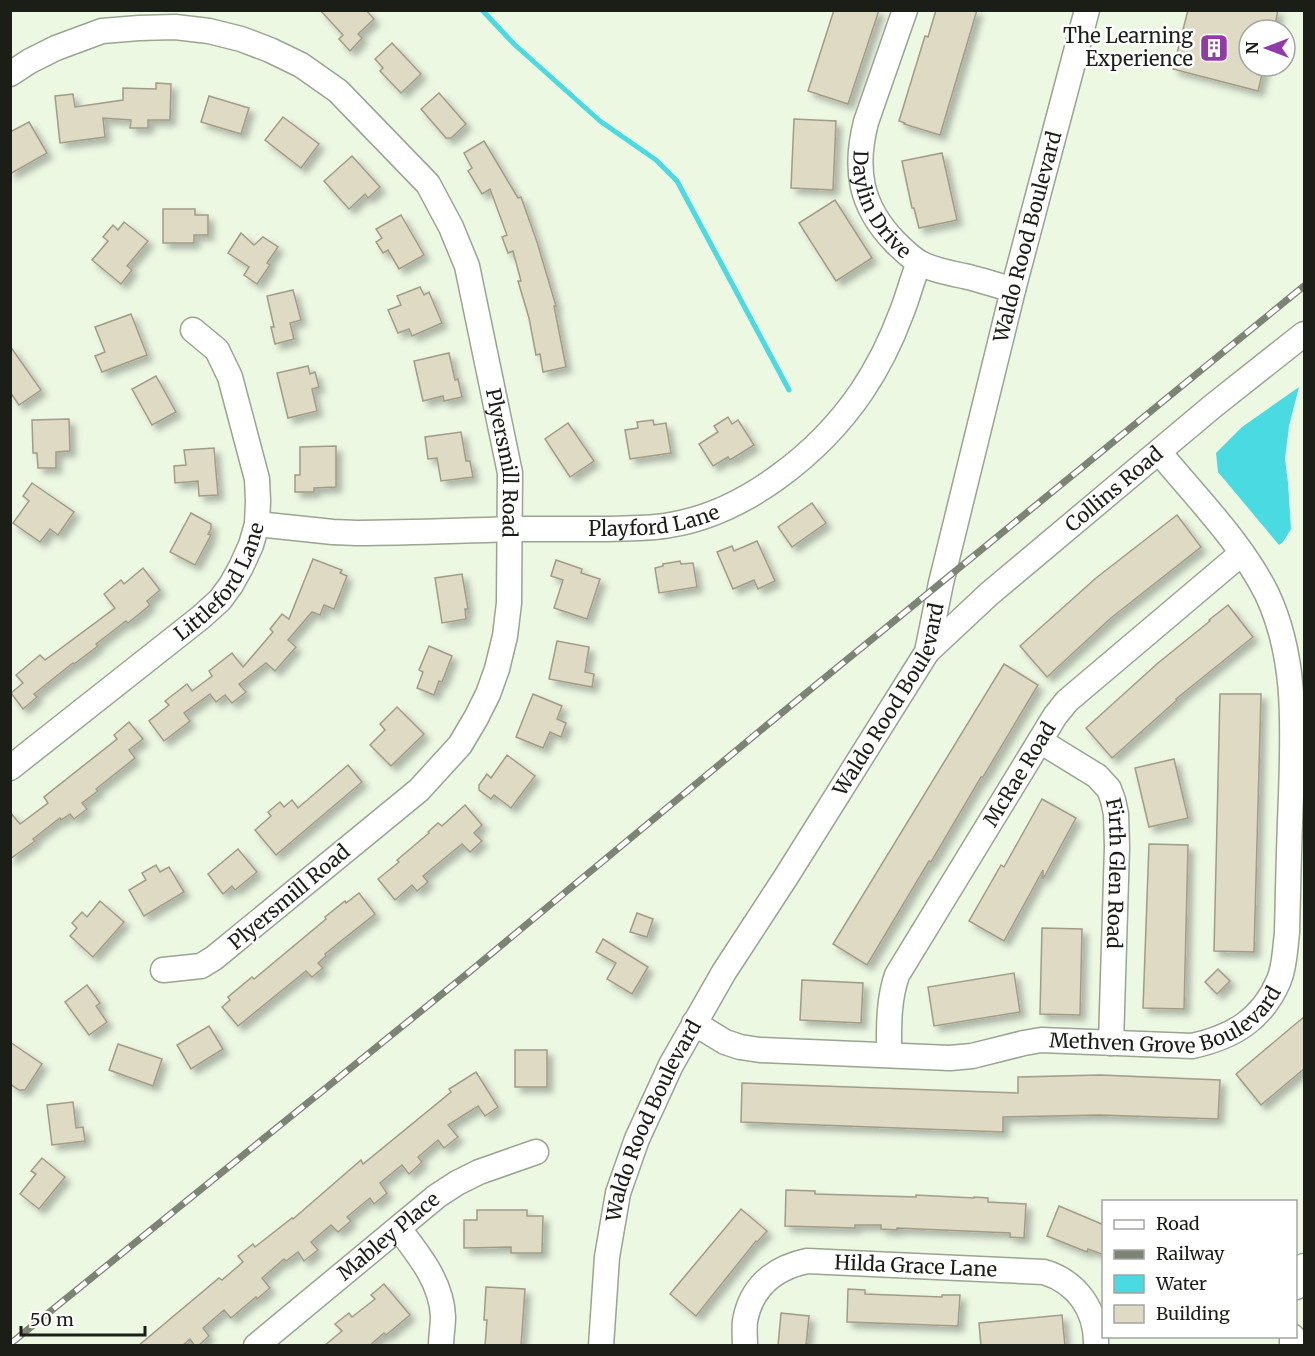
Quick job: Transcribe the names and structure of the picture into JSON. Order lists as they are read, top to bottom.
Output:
{
  "streets": {
    "street": [
      "Daylin Drive",
      "Waldo Rood Boulevard",
      "Plyersmill Road",
      "Collins Road",
      "Playford Lane",
      "Littleford Lane",
      "McRae Road",
      "Firth Glen Road",
      "Methven Grove Boulevard",
      "Mabley Place",
      "Hilda Grace Lane"
    ]
  },
  "crossings": [
    ["Daylin Drive", "Waldo Rood Boulevard"],
    ["Daylin Drive", "Playford Lane"],
    ["Waldo Rood Boulevard", "Collins Road"],
    ["Waldo Rood Boulevard", "Methven Grove Boulevard"],
    ["Plyersmill Road", "Playford Lane"],
    ["Collins Road", "Methven Grove Boulevard"],
    ["Playford Lane", "Littleford Lane"],
    ["McRae Road", "Firth Glen Road"],
    ["McRae Road", "Methven Grove Boulevard"],
    ["Firth Glen Road", "Methven Grove Boulevard"]
  ],
  "places": {
    "building": ["The Learning Experience"]
  },
  "legend": [
    "Road",
    "Railway",
    "Water",
    "Building"
  ],
  "scale_bar": "50 m",
  "north": "left"
}
